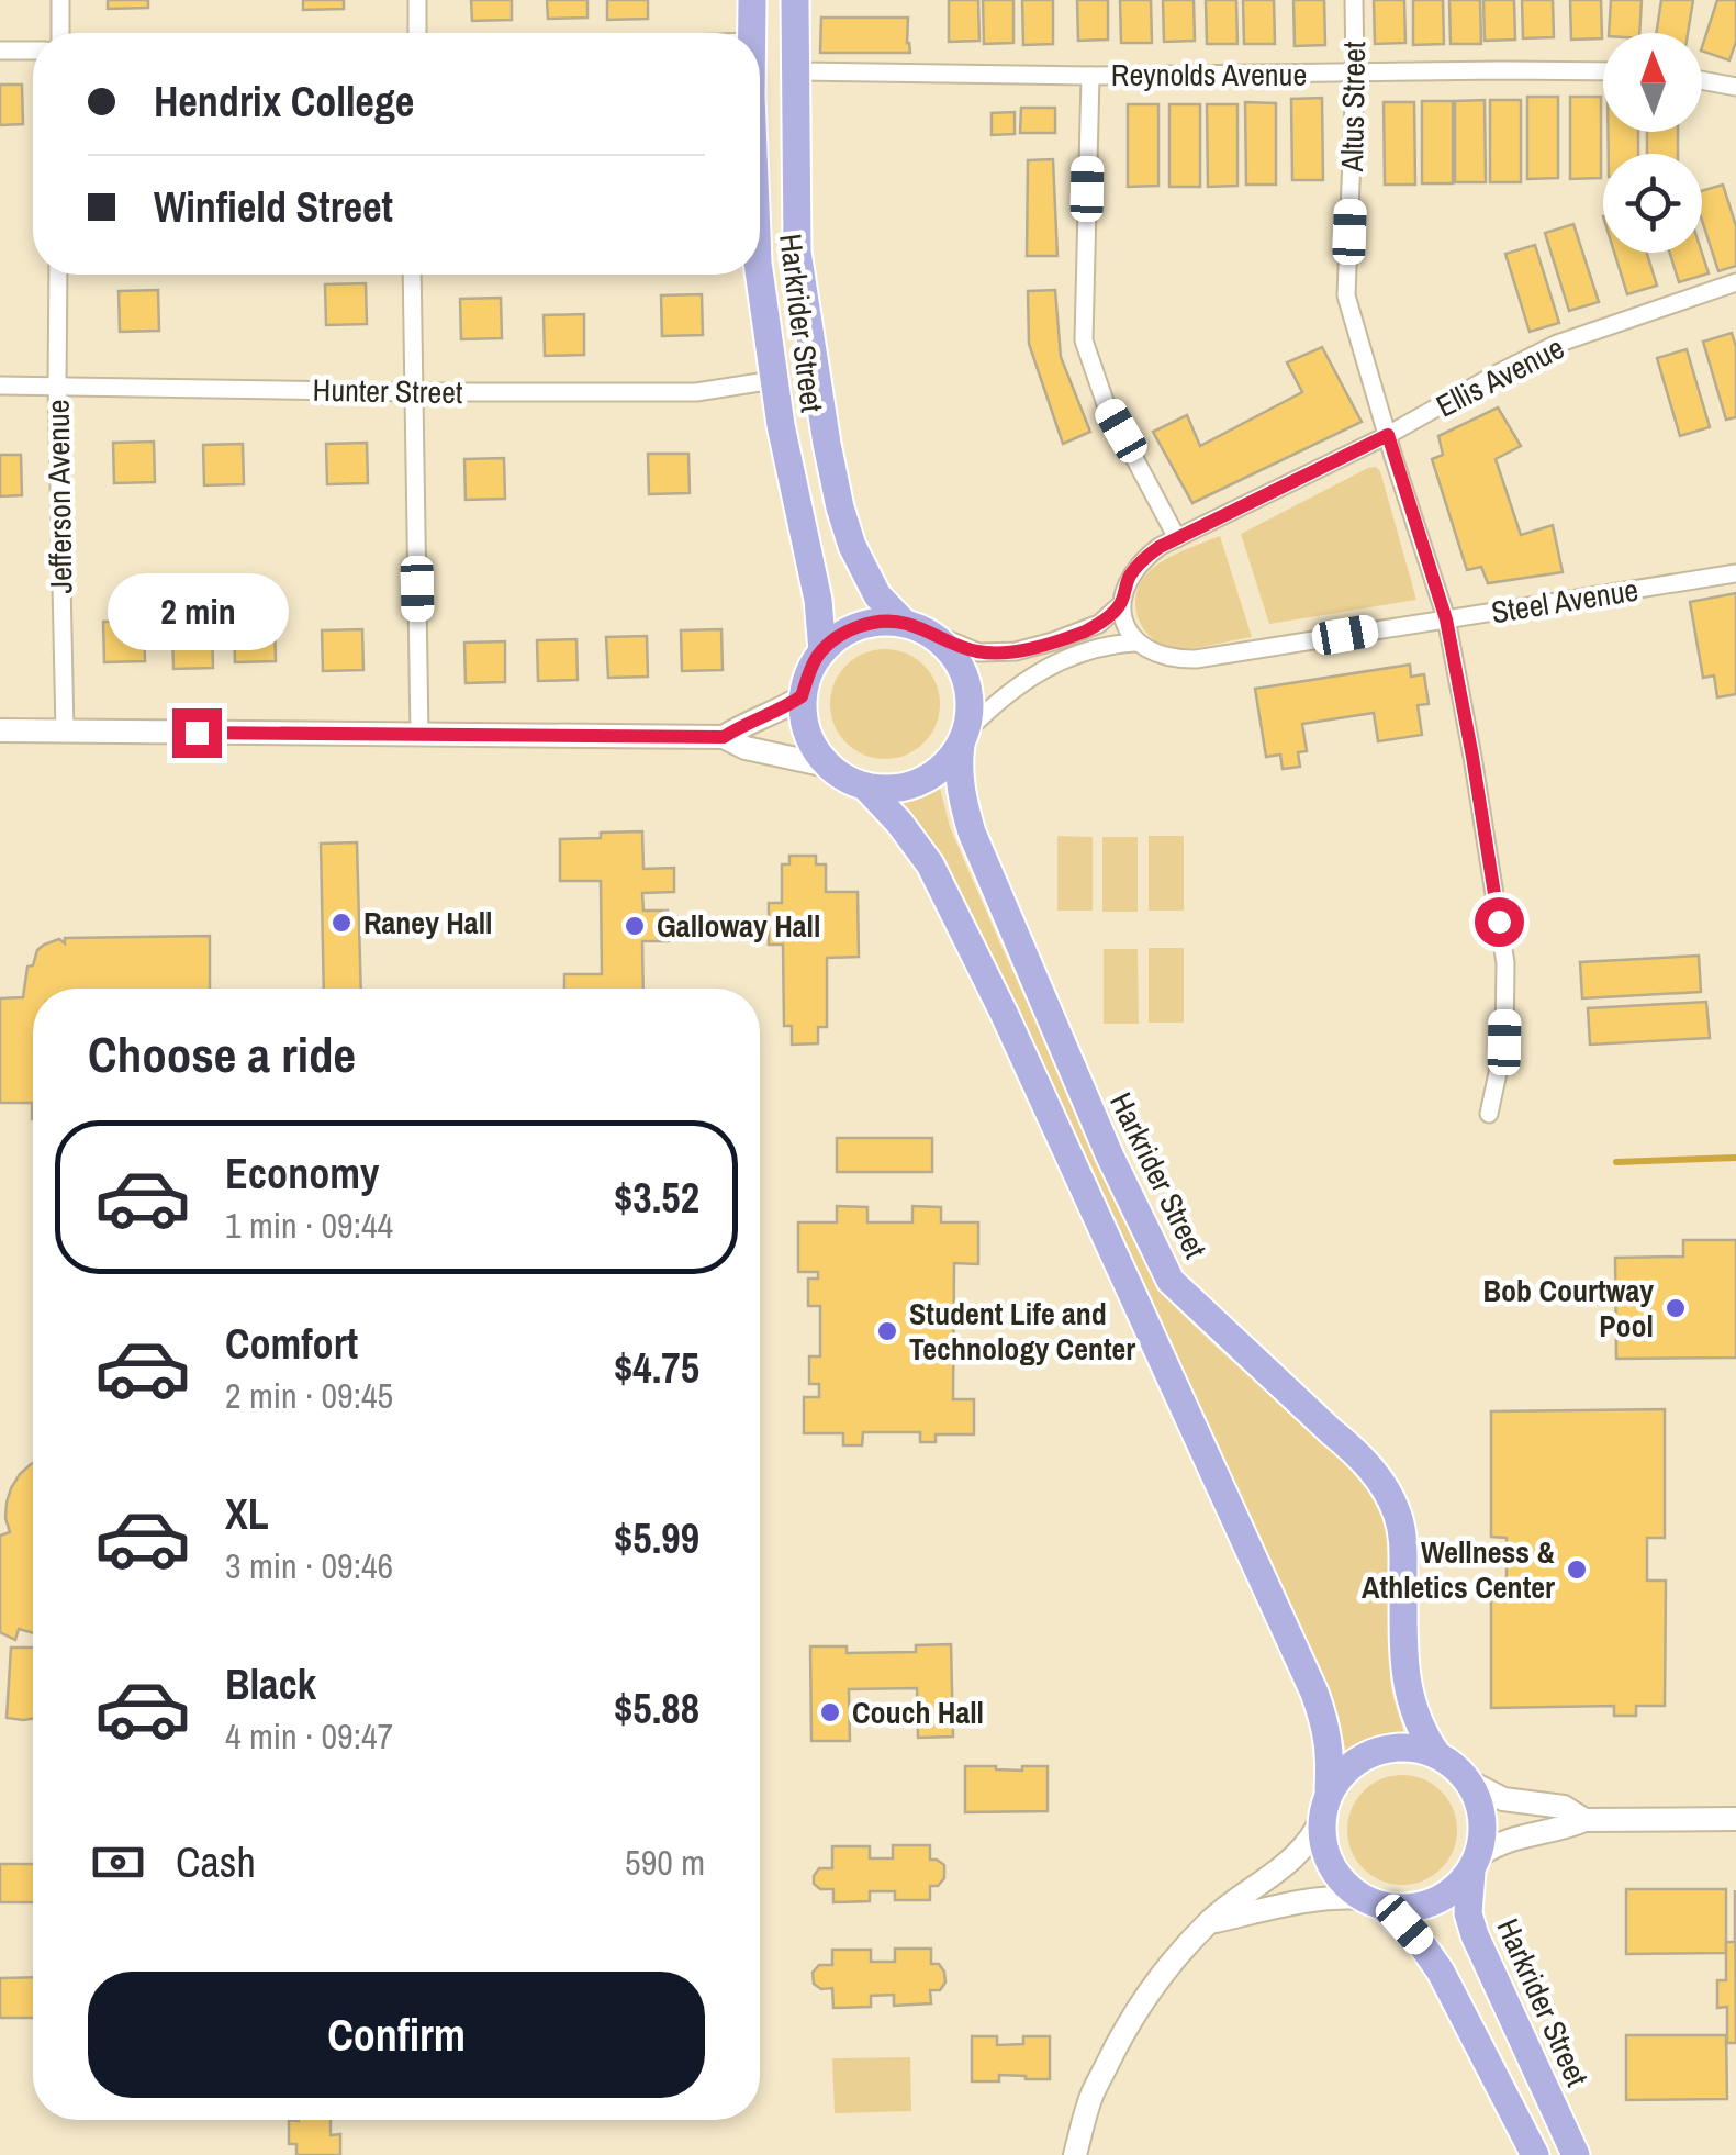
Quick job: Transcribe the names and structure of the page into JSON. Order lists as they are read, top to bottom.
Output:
{
  "streets": {
    "main road": ["Harkrider Street"],
    "street": [
      "Reynolds Avenue",
      "Altus Street",
      "Ellis Avenue",
      "Hunter Street",
      "Jefferson Avenue",
      "Steel Avenue"
    ]
  },
  "crossings": [
    ["Reynolds Avenue", "Altus Street"],
    ["Reynolds Avenue", "Harkrider Street"],
    ["Altus Street", "Ellis Avenue"],
    ["Altus Street", "Steel Avenue"],
    ["Harkrider Street", "Hunter Street"],
    ["Harkrider Street", "Steel Avenue"],
    ["Hunter Street", "Jefferson Avenue"]
  ],
  "places": [
    "Raney Hall",
    "Galloway Hall",
    "Bob Courtway Pool",
    "Student Life and Technology Center",
    "Wellness & Athletics Center",
    "Couch Hall"
  ],
  "north": "top",
  "page": {
    "banner": ["Hendrix College", "Winfield Street"],
    "bubble": "2 min",
    "heading": "Choose a ride",
    "list": [
      {
        "name": "Economy",
        "note": "1 min · 09:44",
        "value": "$3.52"
      },
      {
        "name": "Comfort",
        "note": "2 min · 09:45",
        "value": "$4.75"
      },
      {
        "name": "XL",
        "note": "3 min · 09:46",
        "value": "$5.99"
      },
      {
        "name": "Black",
        "note": "4 min · 09:47",
        "value": "$5.88"
      }
    ],
    "pay": ["Cash", "590 m"],
    "buttons": "Confirm"
  }
}
